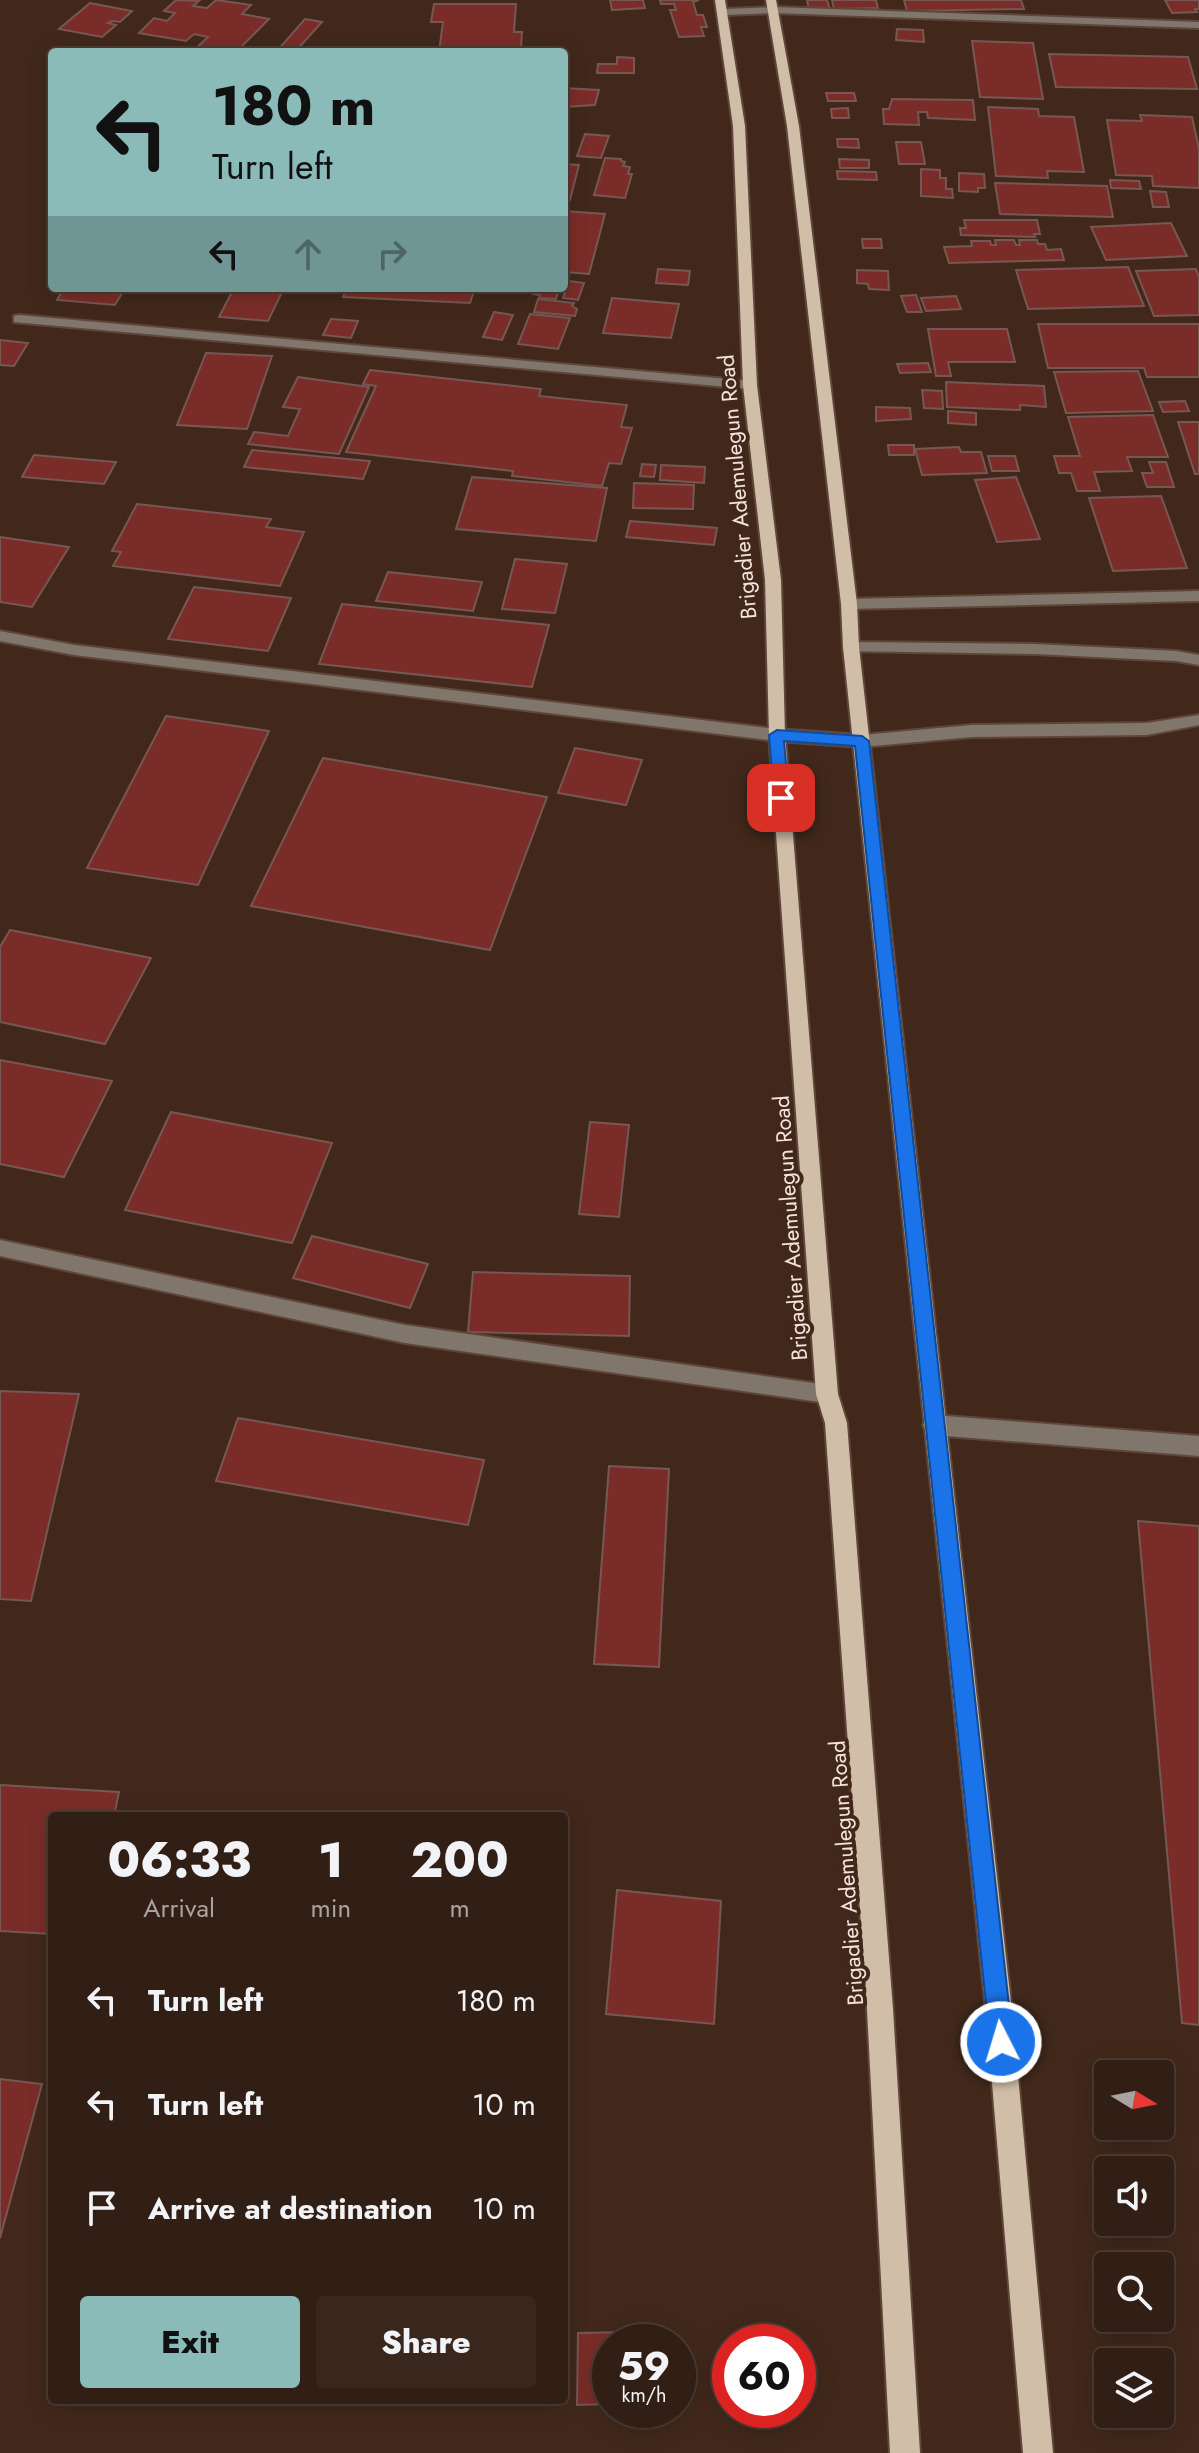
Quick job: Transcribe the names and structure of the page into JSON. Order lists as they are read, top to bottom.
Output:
{
  "streets": {
    "main road": ["Brigadier Ademulegun Road"]
  },
  "north": "right",
  "page": {
    "turn": ["180 m", "Turn left"],
    "eta": [
      "06:33",
      "Arrival",
      "1",
      "min",
      "200",
      "m"
    ],
    "list": [
      {
        "name": "Turn left",
        "value": "180 m"
      },
      {
        "name": "Turn left",
        "value": "10 m"
      },
      {
        "name": "Arrive at destination",
        "value": "10 m"
      }
    ],
    "buttons": ["Exit", "Share"],
    "speed": "59 km/h",
    "limit": "60"
  }
}
